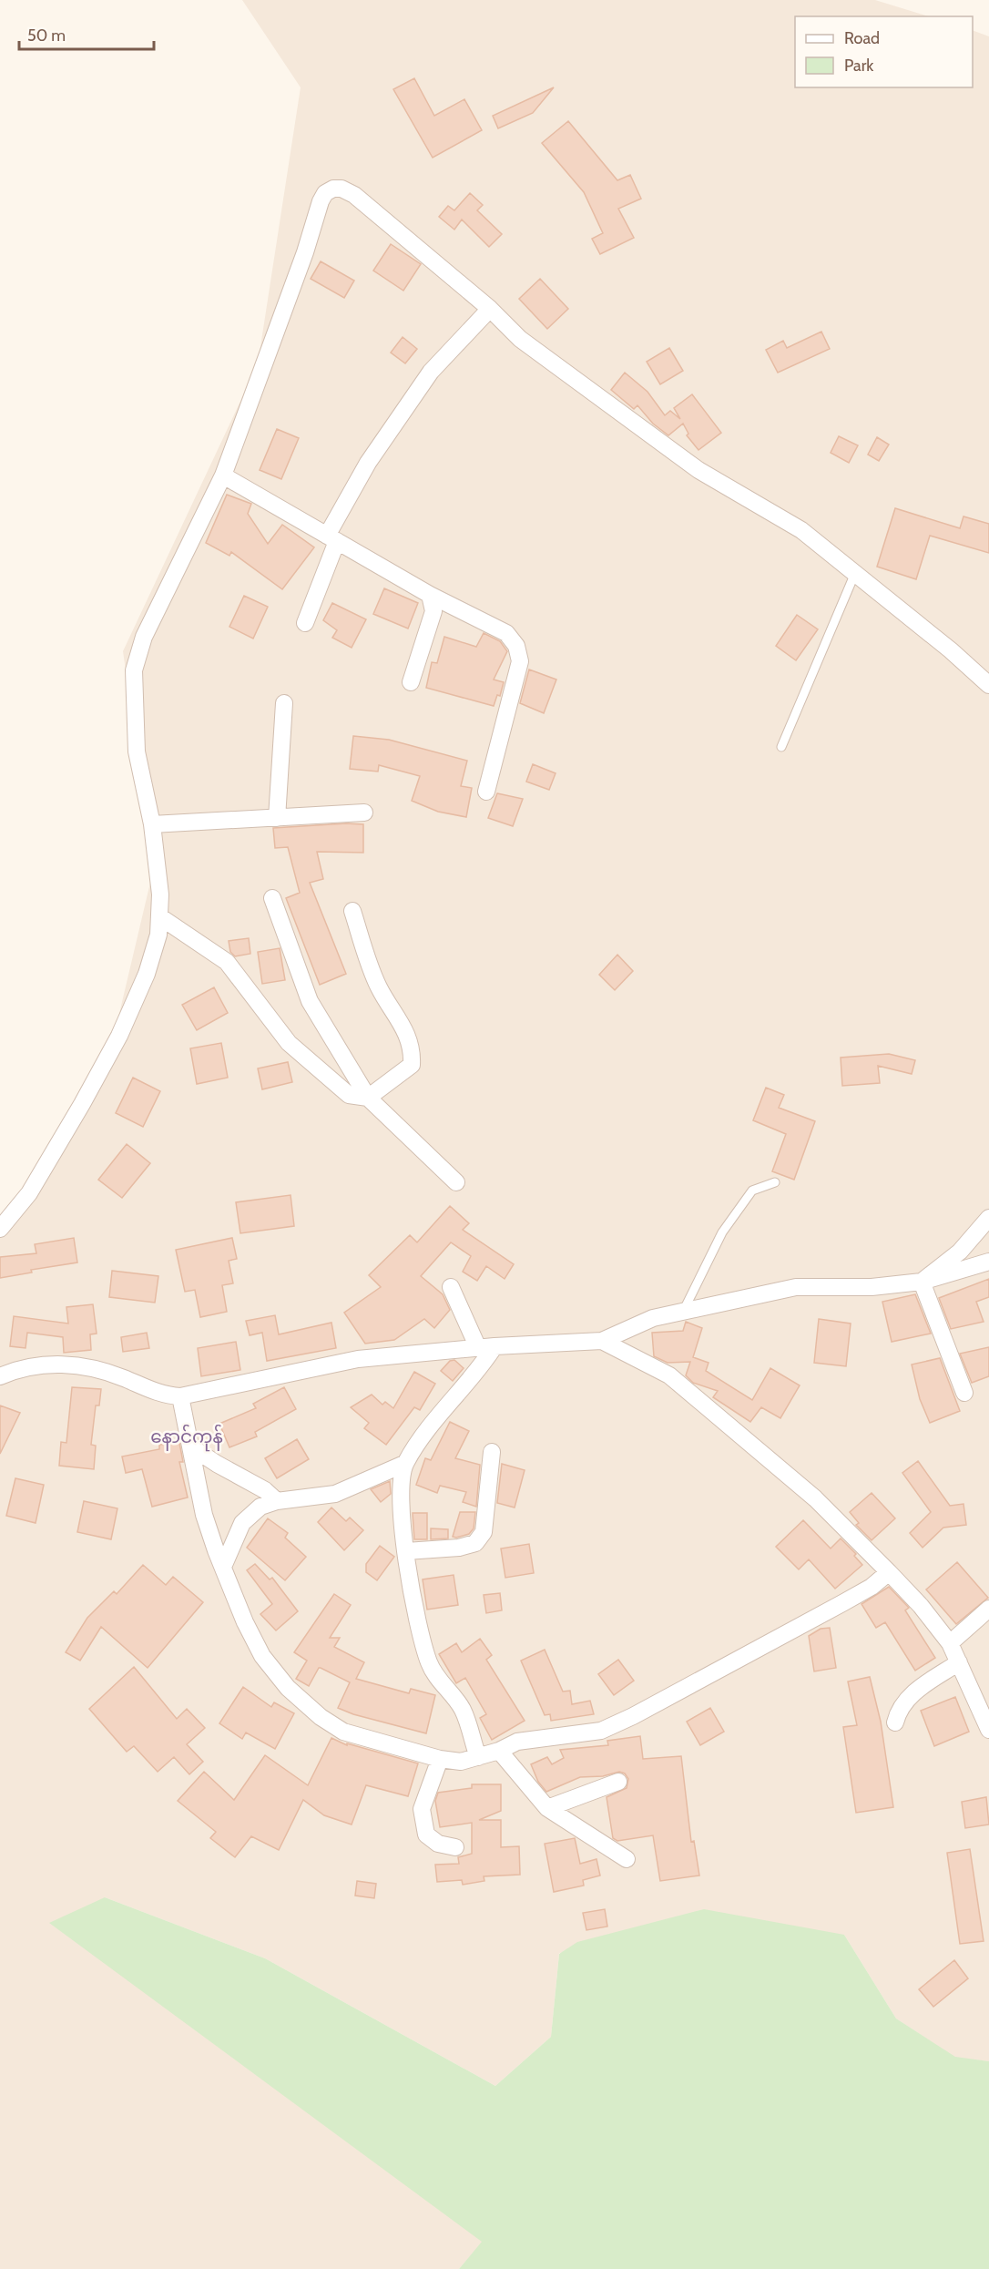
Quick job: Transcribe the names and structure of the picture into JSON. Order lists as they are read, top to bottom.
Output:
{
  "districts": ["နောင်ကုန်"],
  "legend": ["Road", "Park"],
  "scale_bar": "50 m"
}
